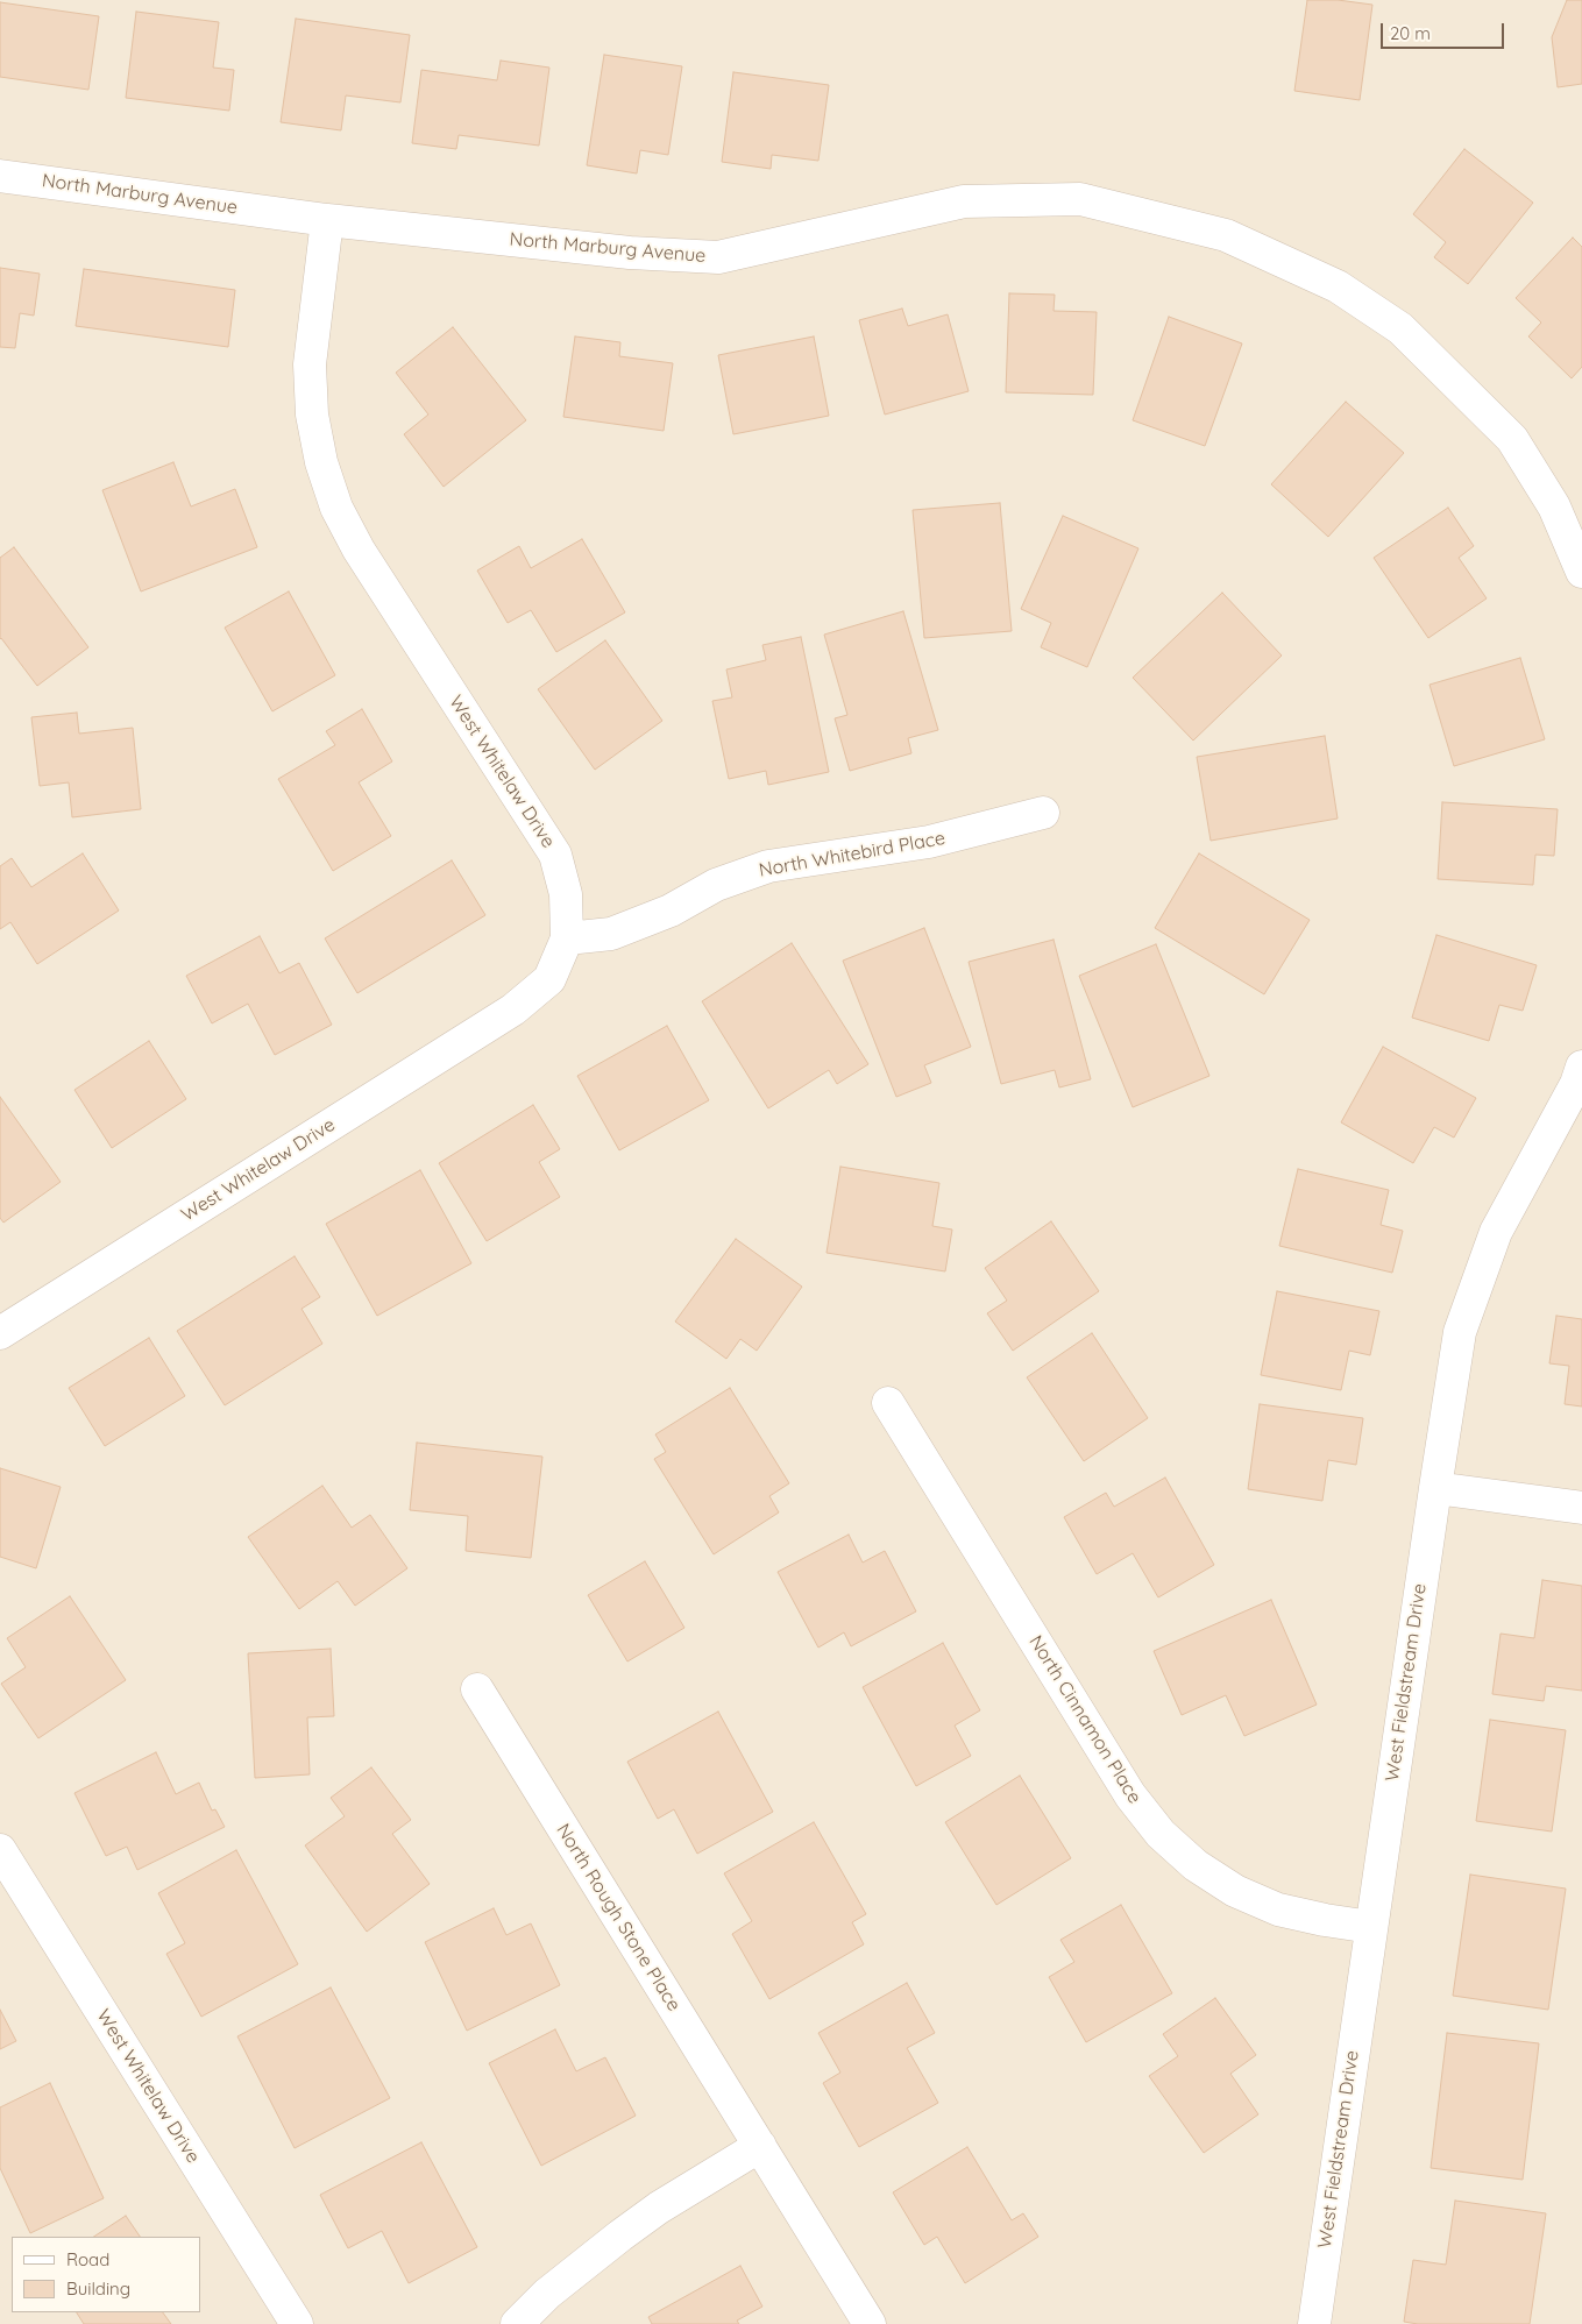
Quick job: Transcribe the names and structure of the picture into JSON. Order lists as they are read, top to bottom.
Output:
{
  "streets": {
    "street": [
      "North Marburg Avenue",
      "West Whitelaw Drive",
      "North Whitebird Place",
      "West Fieldstream Drive",
      "North Cinnamon Place",
      "North Rough Stone Place"
    ]
  },
  "crossings": [
    ["North Marburg Avenue", "West Whitelaw Drive"],
    ["West Whitelaw Drive", "North Whitebird Place"],
    ["West Fieldstream Drive", "North Cinnamon Place"]
  ],
  "legend": ["Road", "Building"],
  "scale_bar": "20 m"
}
